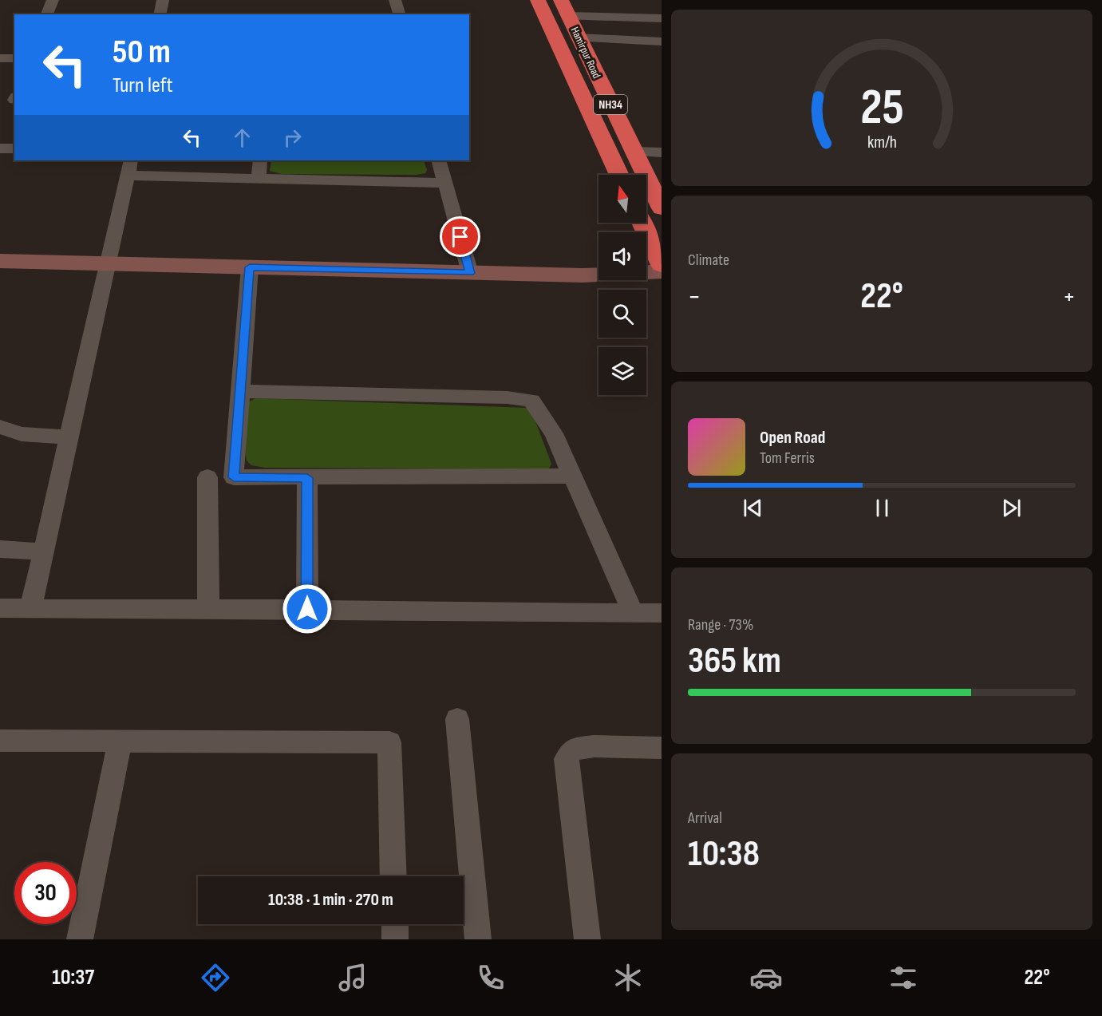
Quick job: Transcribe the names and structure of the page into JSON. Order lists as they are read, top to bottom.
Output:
{
  "streets": {
    "highway": ["Hamirpur Road", "NH34"]
  },
  "north": "top",
  "page": {
    "turn": ["50 m", "Turn left"],
    "tile": [
      "Climate",
      ["Range · 73%", "365 km"],
      ["Arrival", "10:38"]
    ],
    "heat": ["−", "22°", "+"],
    "song": ["Open Road", "Tom Ferris"],
    "limit": "30",
    "trip": "10:38 · 1 min · 270 m",
    "tabs": ["10:37", "22°"],
    "gauge": ["25", "km/h"]
  }
}
